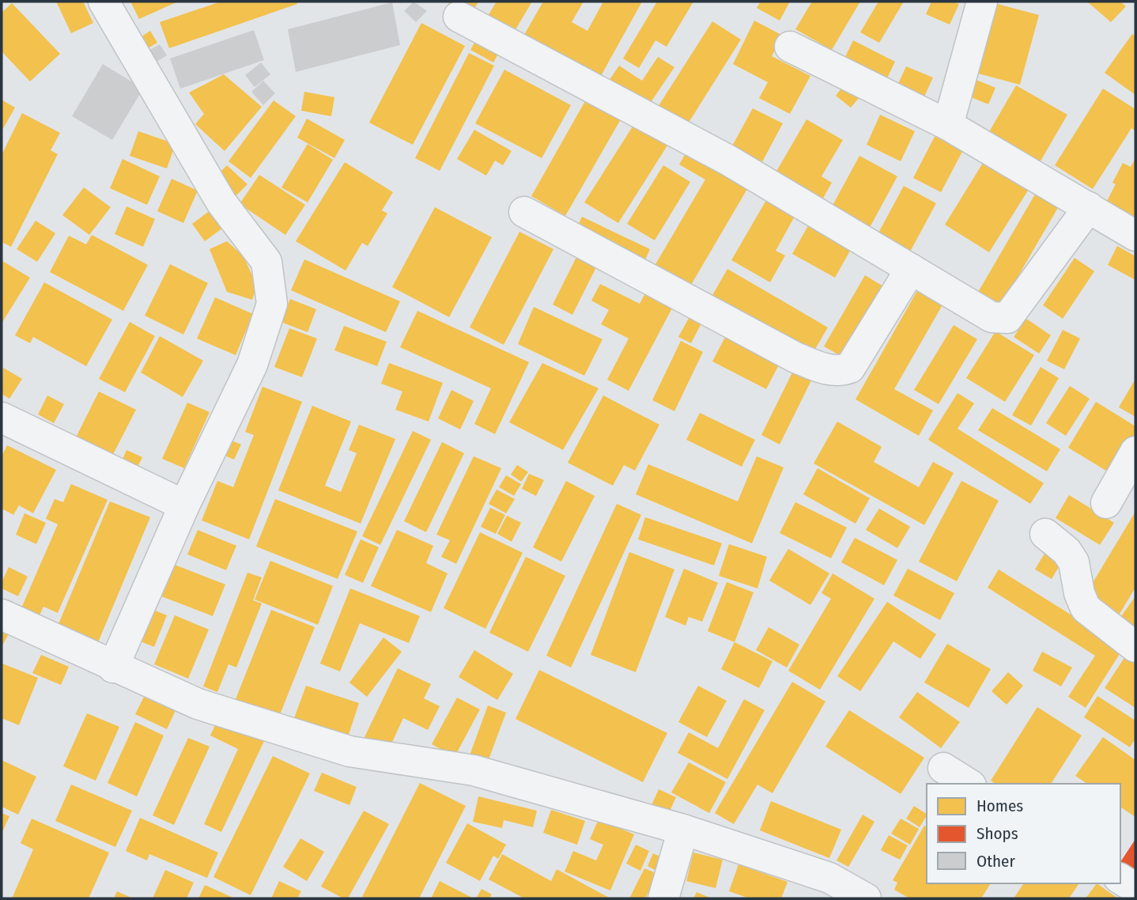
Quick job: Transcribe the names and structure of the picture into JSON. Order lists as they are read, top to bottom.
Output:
{
  "legend": ["Homes", "Shops", "Other"]
}
